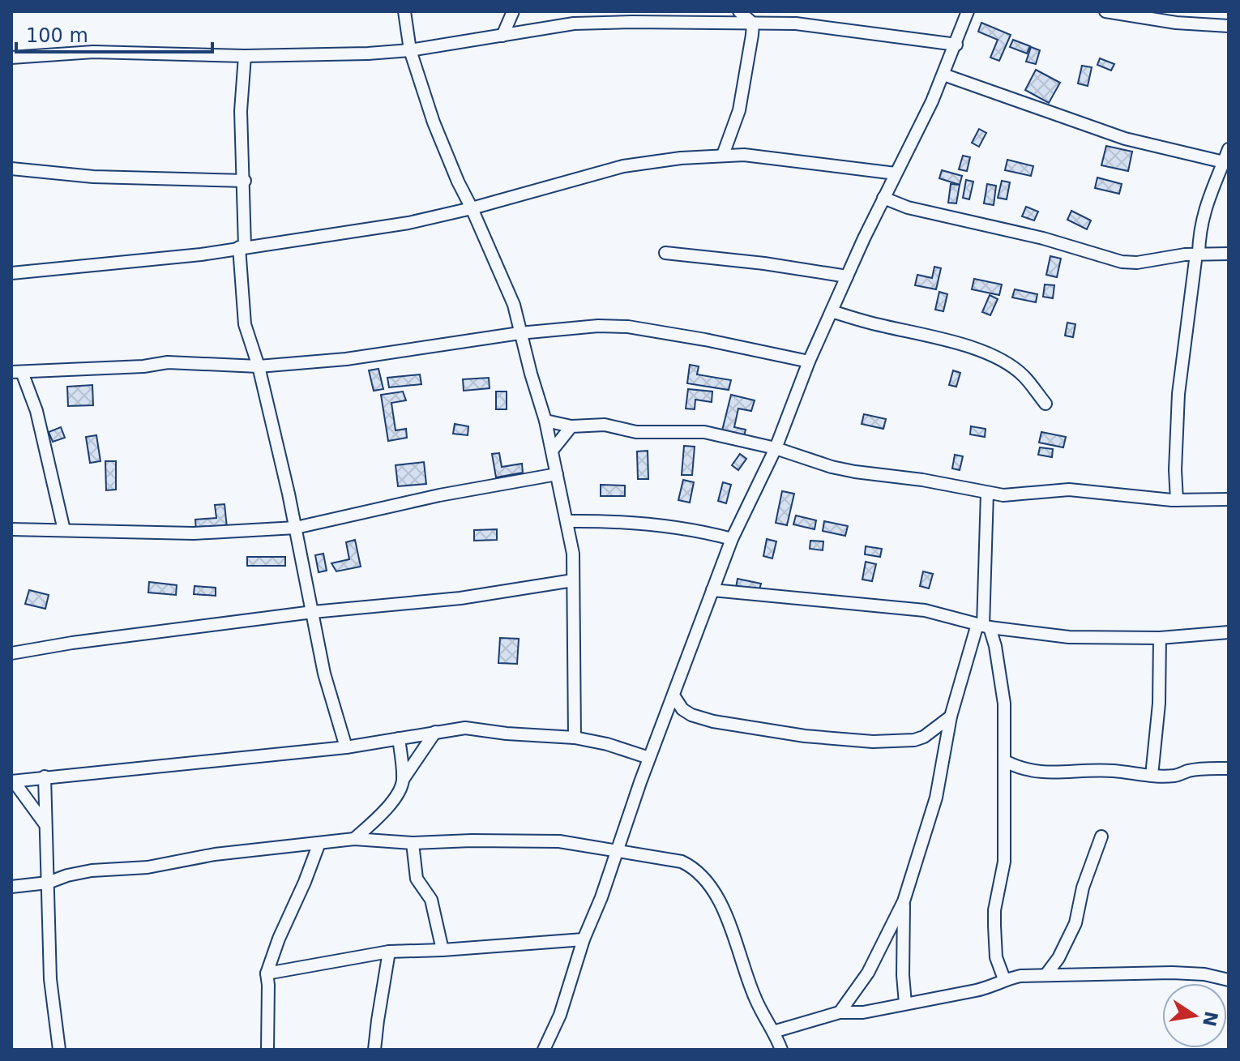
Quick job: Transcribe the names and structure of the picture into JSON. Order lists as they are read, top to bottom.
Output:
{
  "scale_bar": "100 m",
  "north": "right"
}
